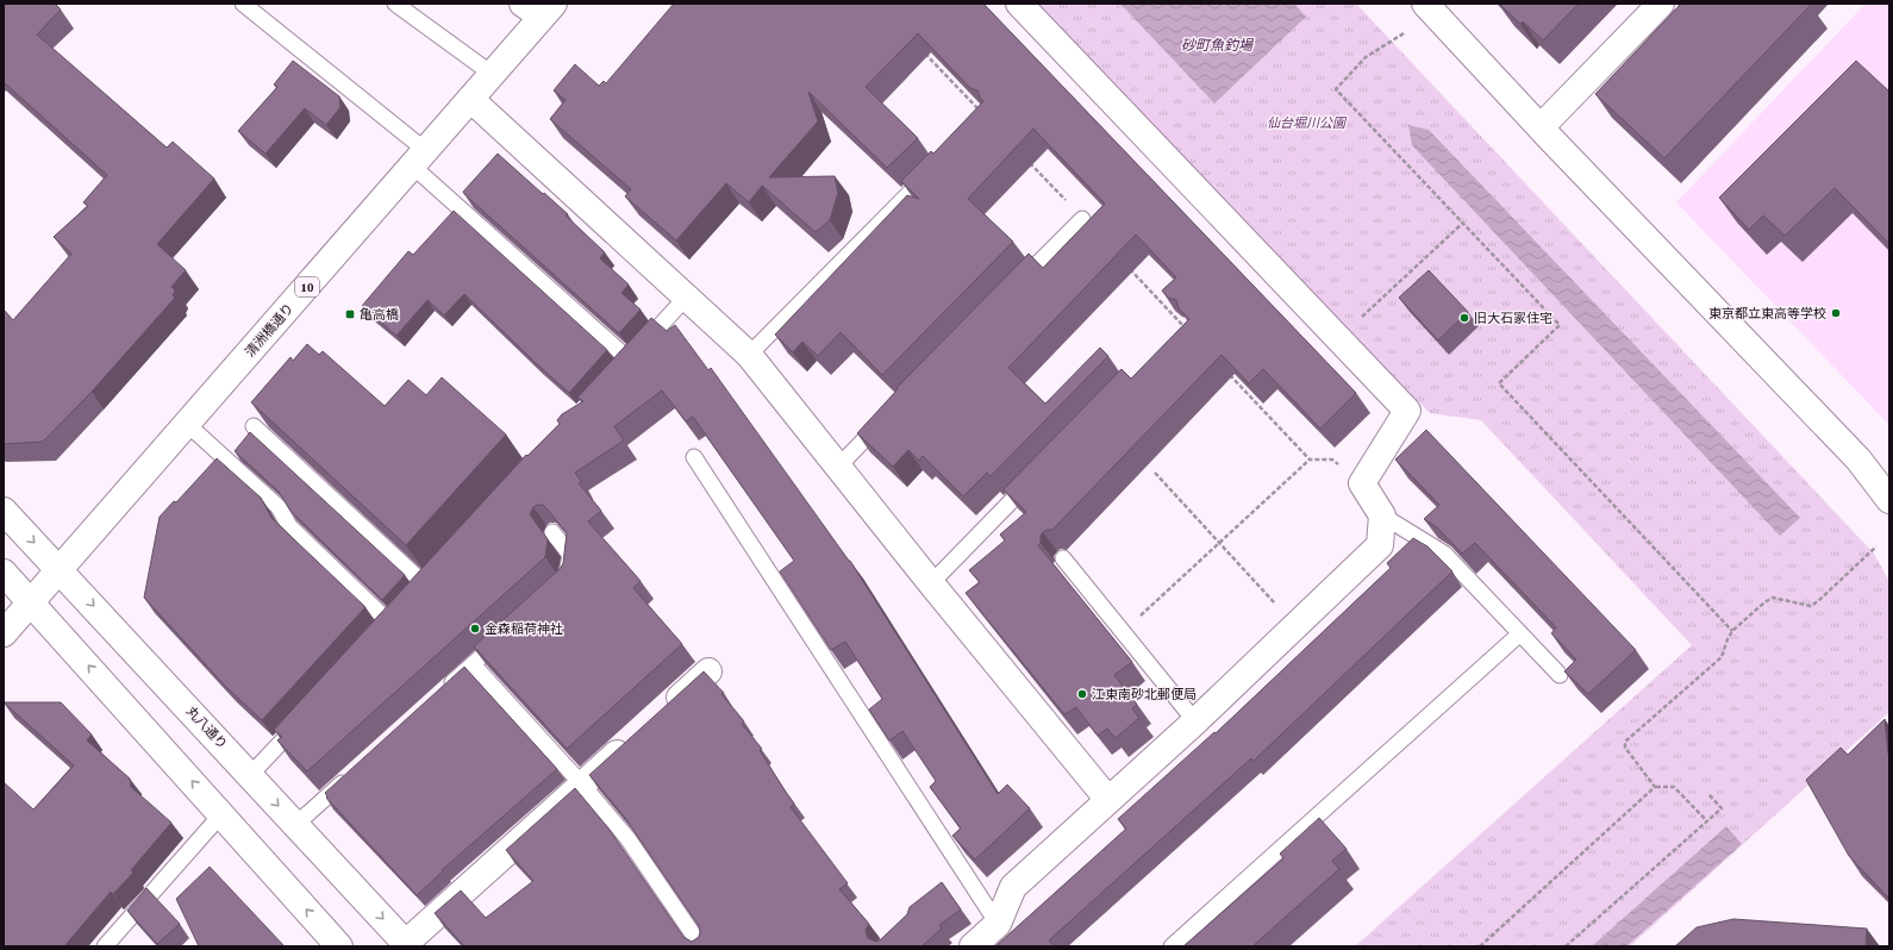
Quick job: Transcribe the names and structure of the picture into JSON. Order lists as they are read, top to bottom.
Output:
{
  "streets": {
    "street": ["10", "清洲橋通り", "丸八通り"]
  },
  "crossings": [
    ["清洲橋通り", "丸八通り"]
  ],
  "water": ["砂町魚釣場"],
  "parks": ["仙台堀川公園"],
  "places": {
    "other": [
      "東京都立東高等学校",
      "旧大石家住宅",
      "金森稲荷神社",
      "江東南砂北郵便局"
    ],
    "transit": ["亀高橋"]
  }
}
